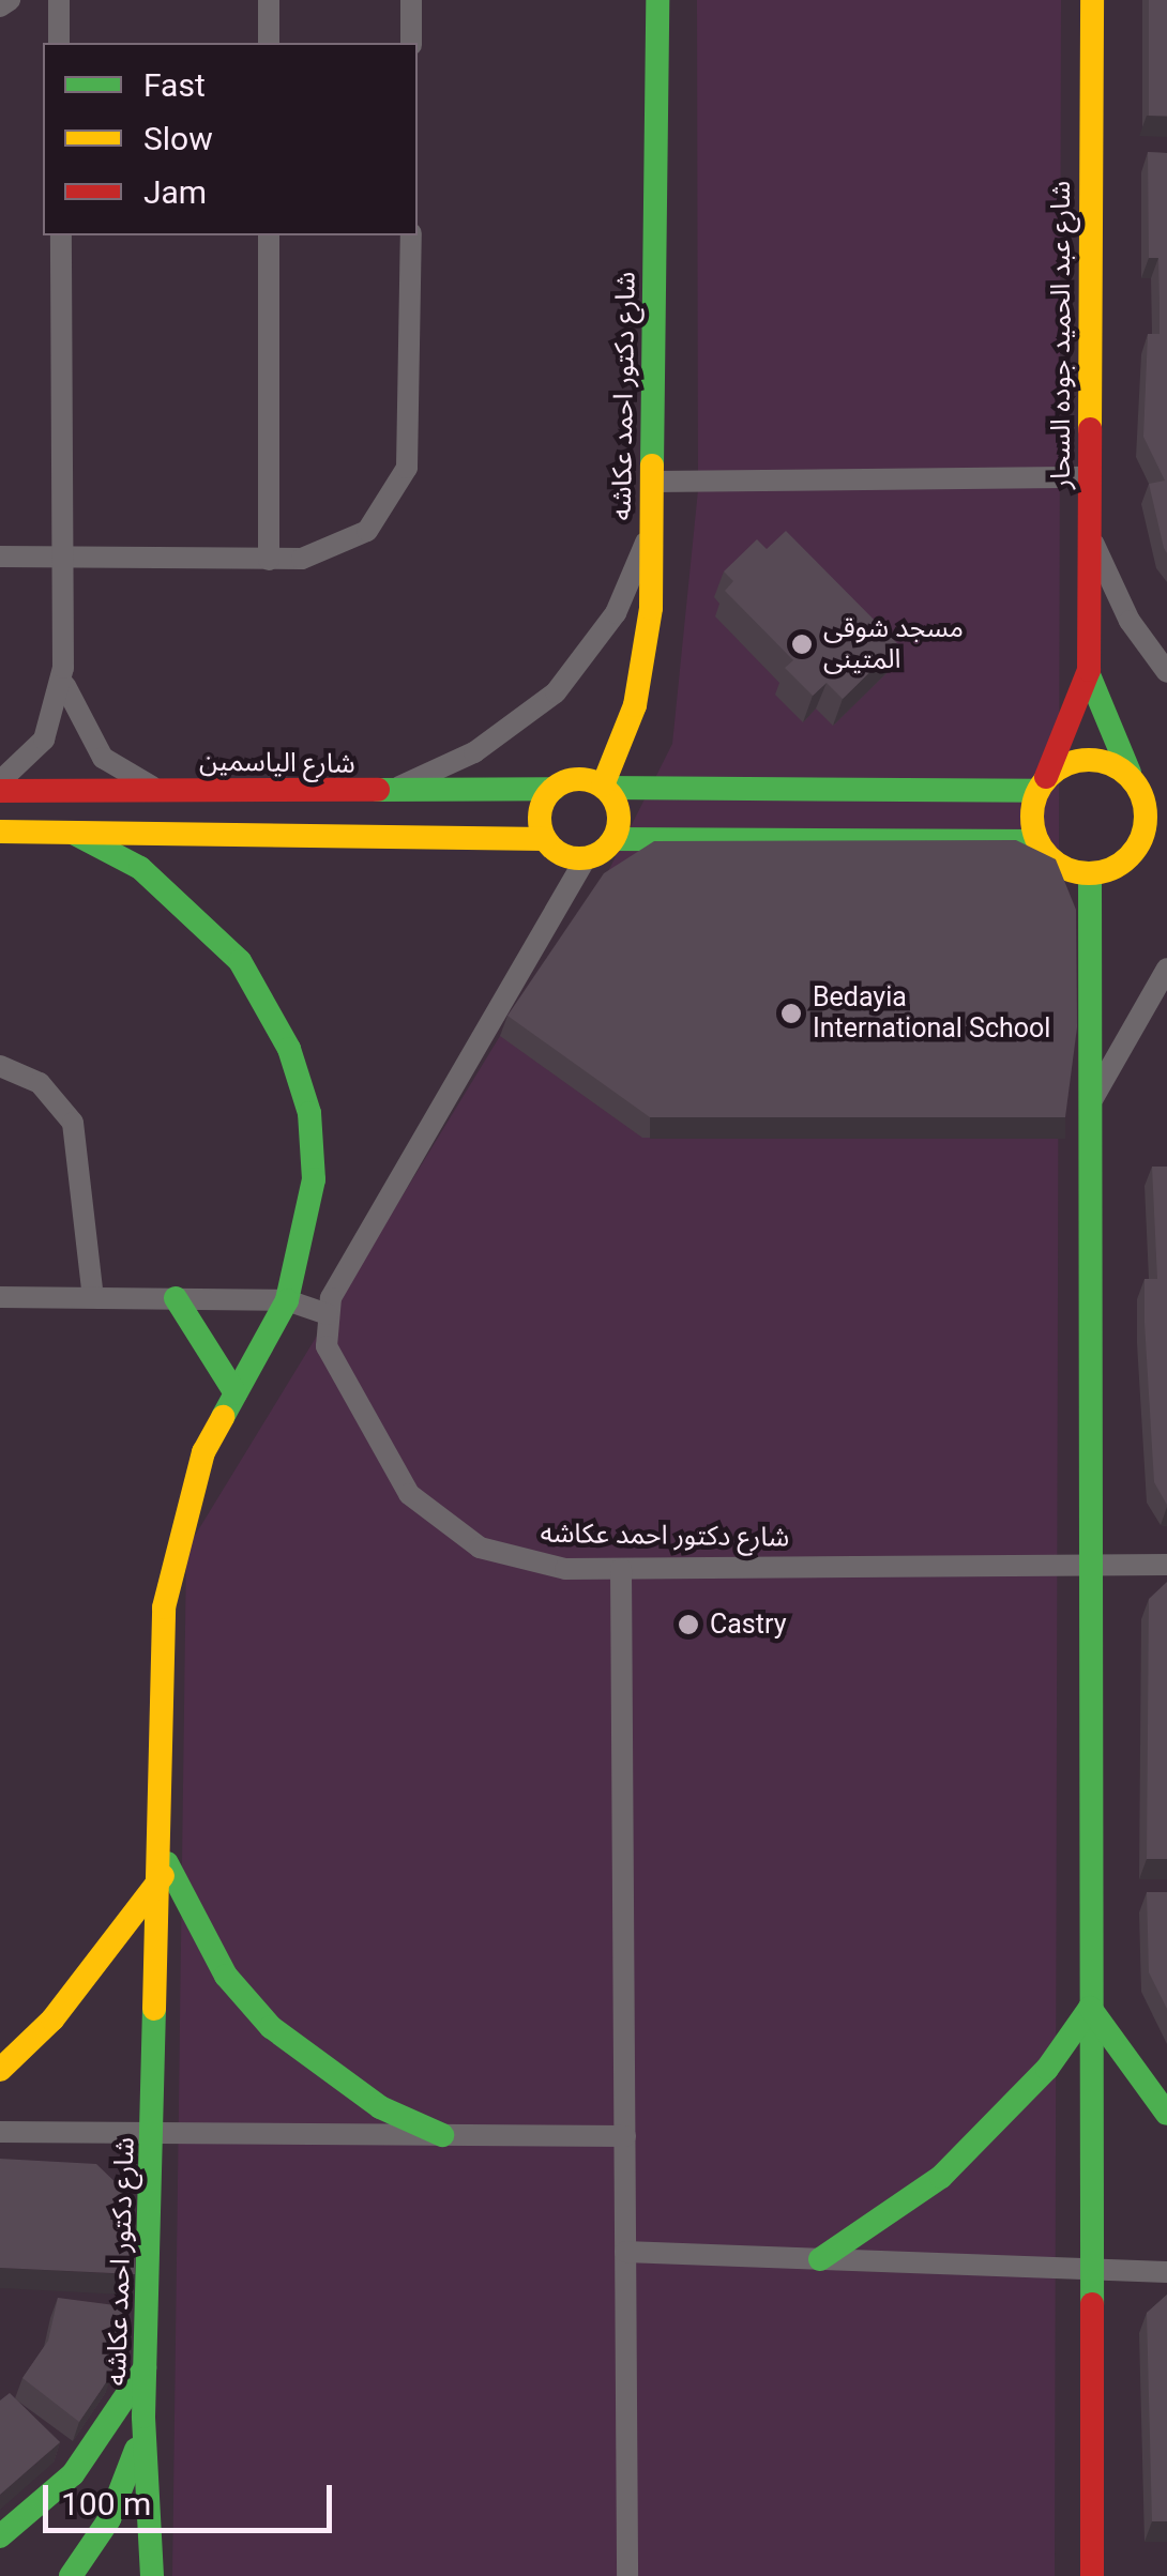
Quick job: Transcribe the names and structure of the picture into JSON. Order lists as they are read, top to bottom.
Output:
{
  "streets": {
    "street": ["شارع عبد الحميد جوده السحار", "شارع دكتور احمد عكاشه", "شارع الياسمين"]
  },
  "crossings": [
    ["شارع دكتور احمد عكاشه", "شارع الياسمين"]
  ],
  "places": ["مسجد شوقى المتينى", "Bedayia International School", "Castry"],
  "legend": ["Fast", "Slow", "Jam"],
  "scale_bar": "100 m"
}
